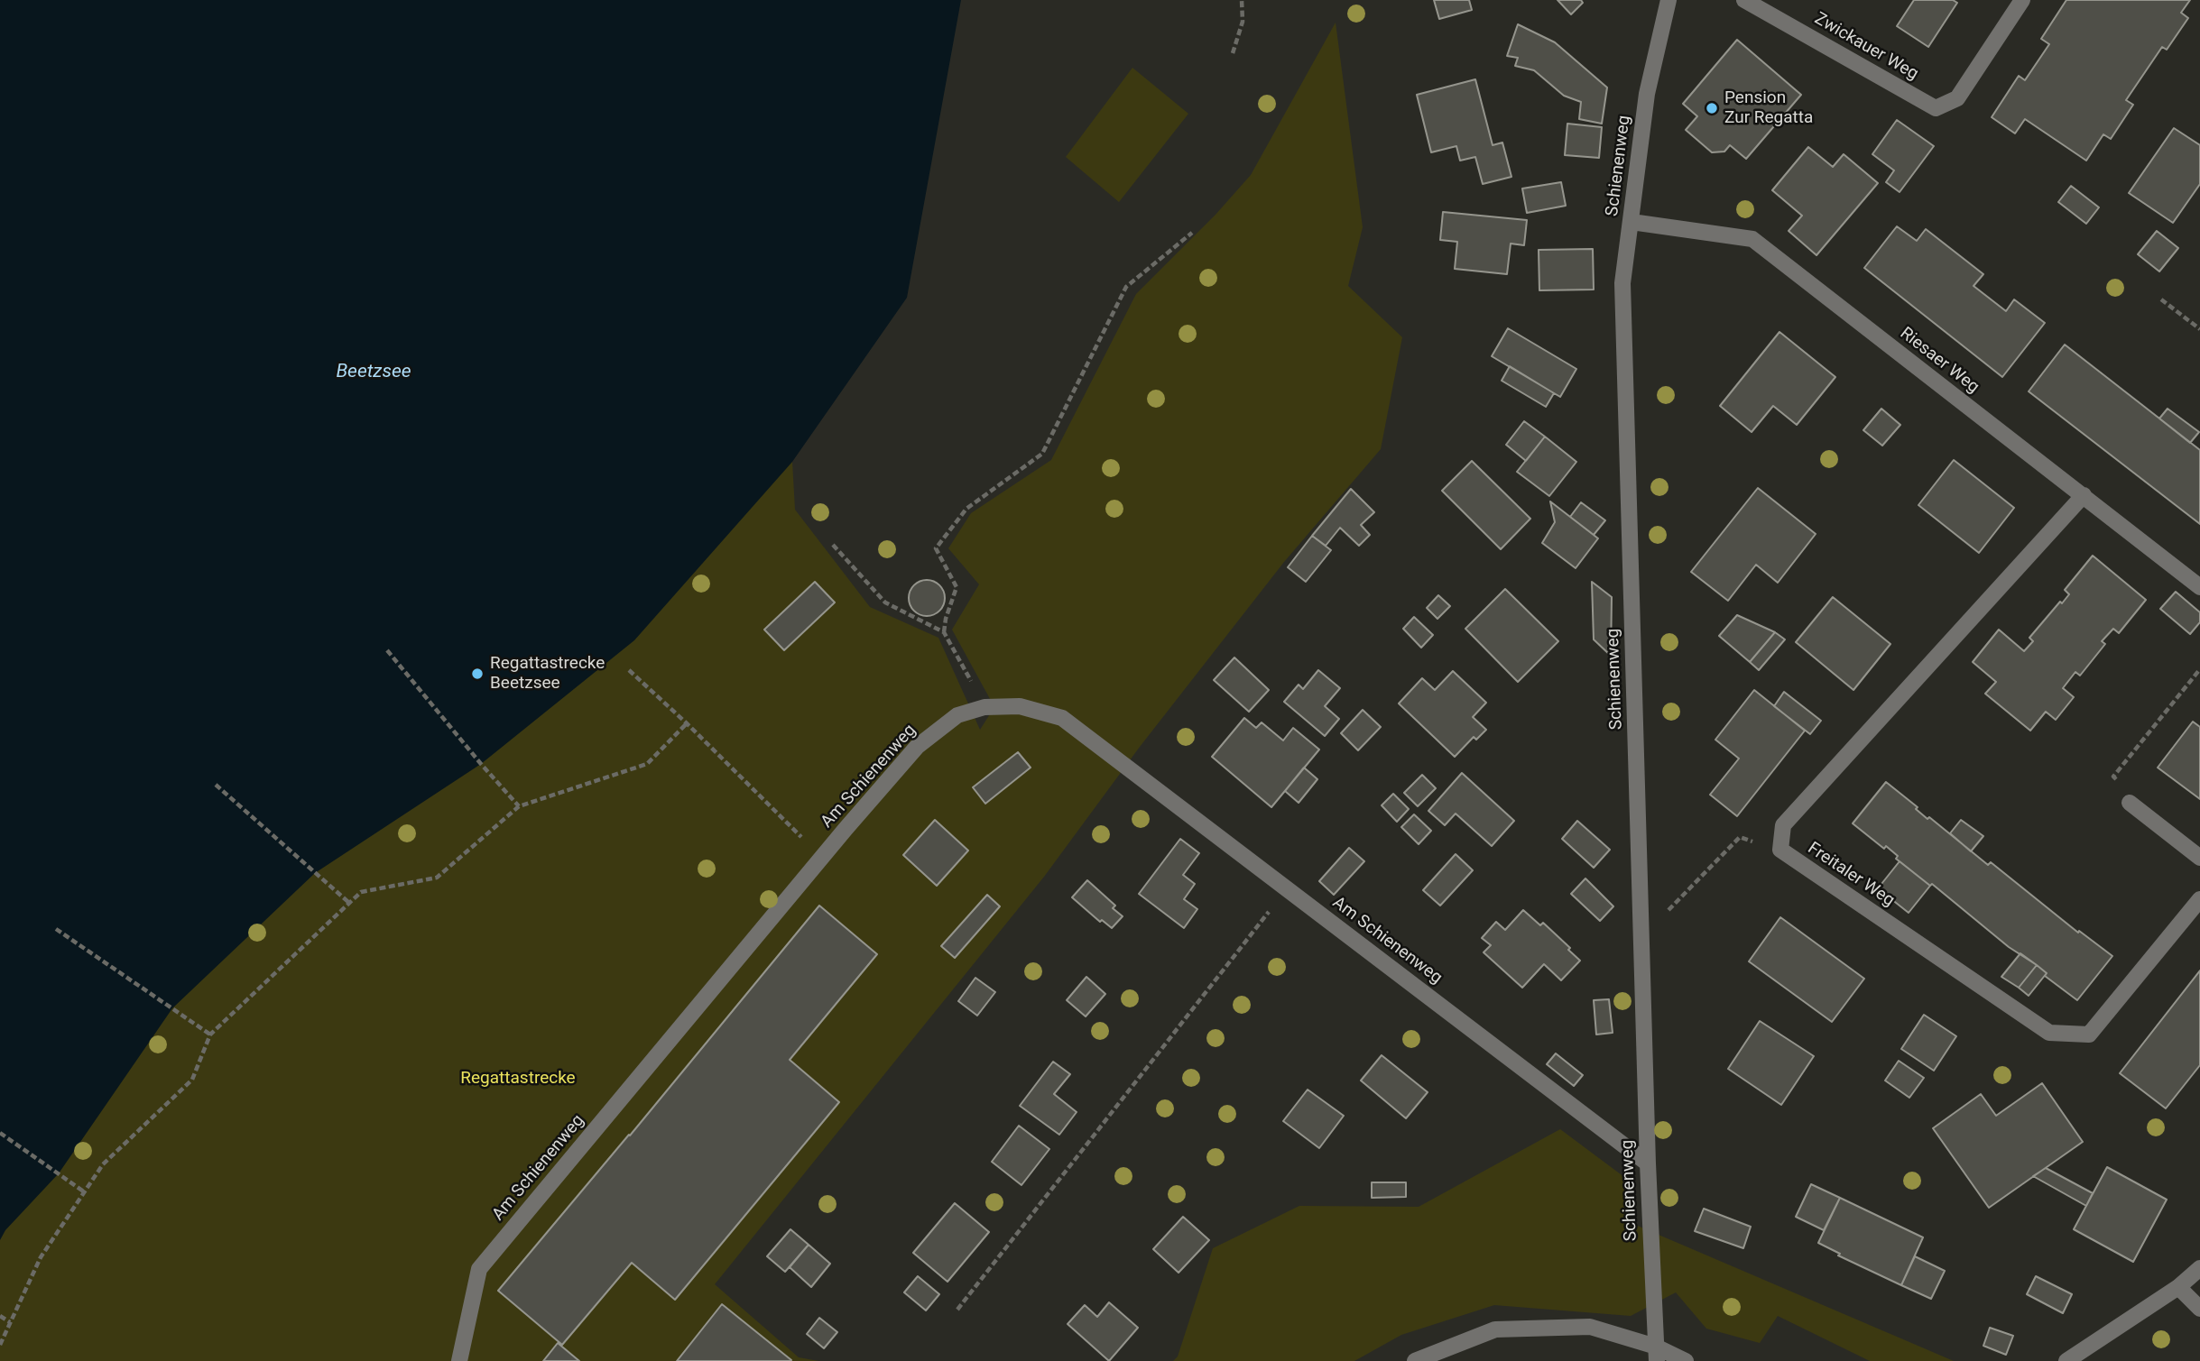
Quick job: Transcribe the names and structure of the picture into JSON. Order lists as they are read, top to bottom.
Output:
{
  "streets": {
    "street": [
      "Zwickauer Weg",
      "Schienenweg",
      "Riesaer Weg",
      "Am Schienenweg",
      "Freitaler Weg"
    ]
  },
  "crossings": [
    ["Schienenweg", "Riesaer Weg"],
    ["Schienenweg", "Am Schienenweg"],
    ["Riesaer Weg", "Freitaler Weg"]
  ],
  "water": ["Beetzsee"],
  "parks": ["Regattastrecke"],
  "places": ["Pension Zur Regatta", "Regattastrecke Beetzsee"]
}
